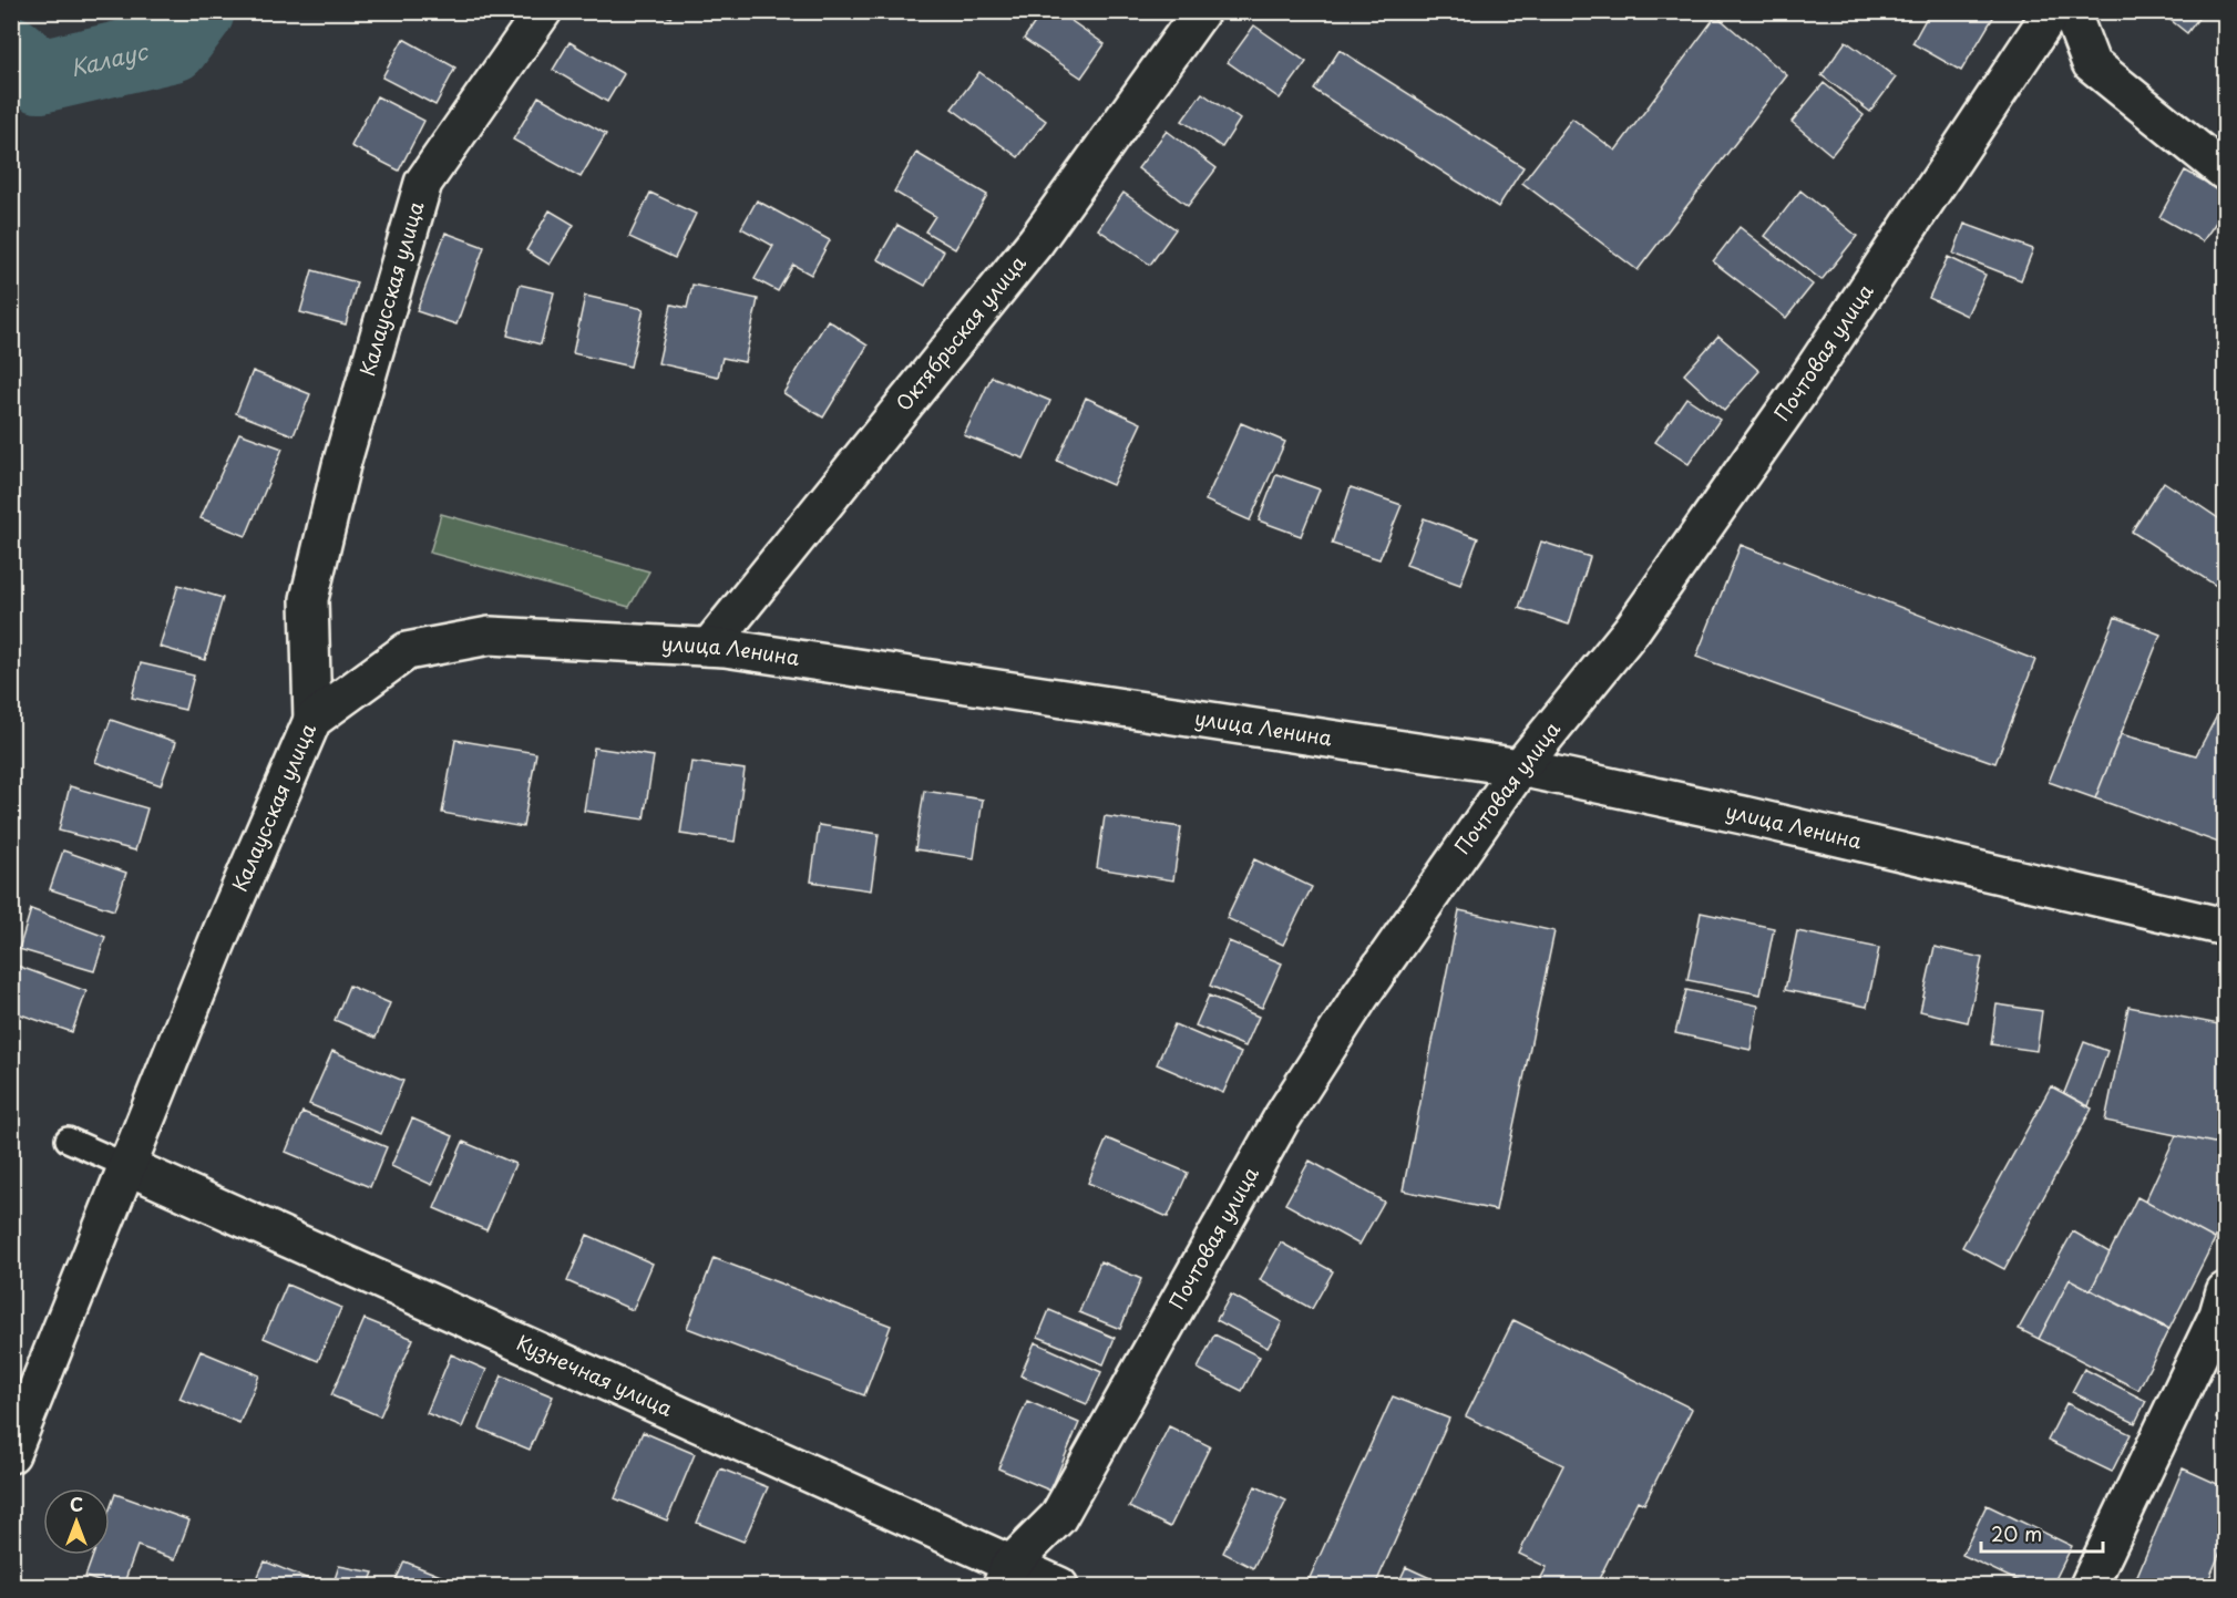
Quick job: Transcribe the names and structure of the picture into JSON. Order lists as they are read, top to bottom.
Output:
{
  "streets": {
    "street": [
      "Калаусская улица",
      "Октябрьская улица",
      "Почтовая улица",
      "улица Ленина",
      "Кузнечная улица"
    ]
  },
  "crossings": [
    ["Калаусская улица", "улица Ленина"],
    ["Калаусская улица", "Кузнечная улица"],
    ["Октябрьская улица", "улица Ленина"],
    ["Почтовая улица", "улица Ленина"],
    ["Почтовая улица", "Кузнечная улица"]
  ],
  "water": ["Калаус"],
  "scale_bar": "20 m",
  "north": "top"
}
